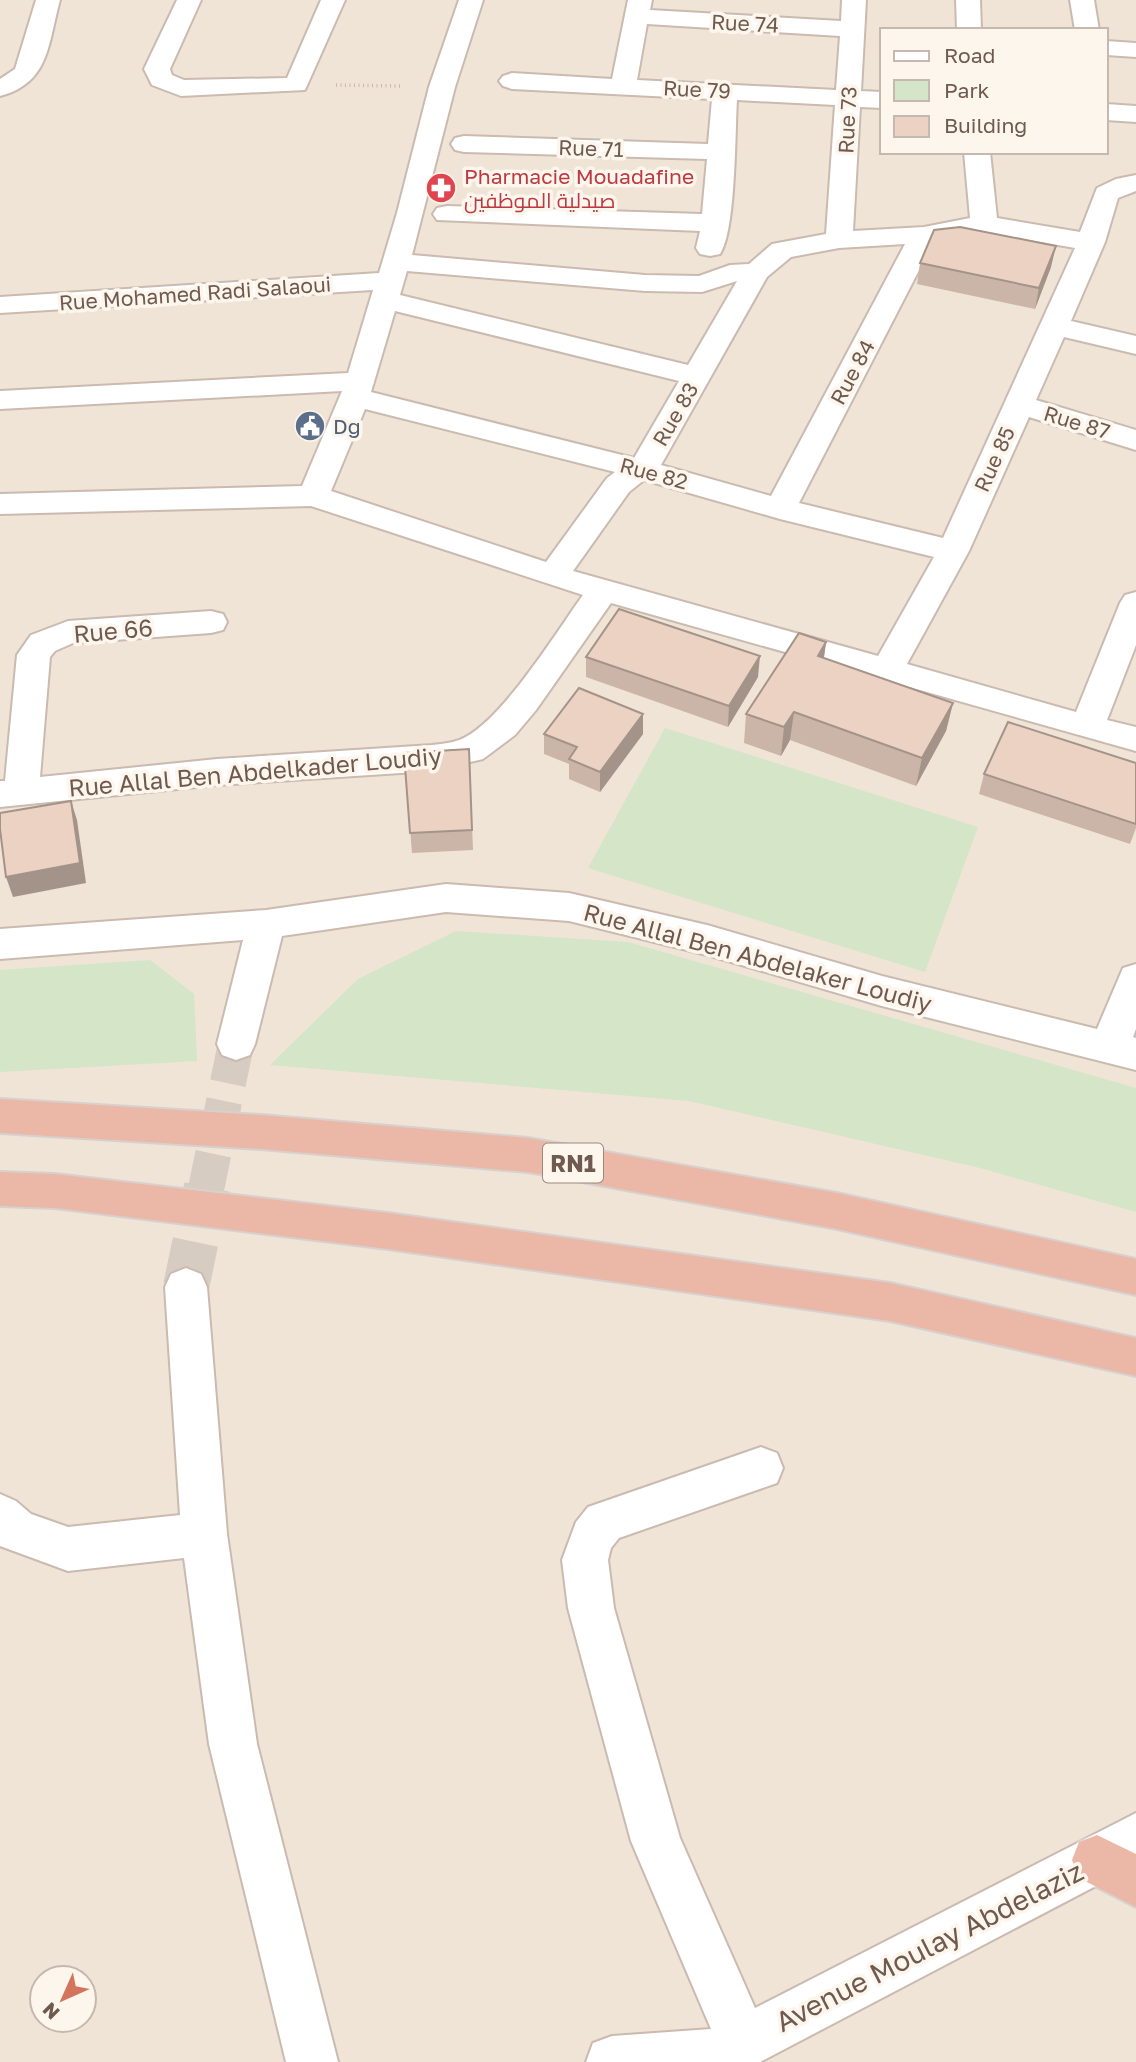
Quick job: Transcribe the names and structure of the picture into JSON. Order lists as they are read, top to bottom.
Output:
{
  "streets": {
    "highway": ["RN1"],
    "street": [
      "Rue 74",
      "Rue 79",
      "Rue 73",
      "Rue 71",
      "Rue Mohamed Radi Salaoui",
      "Rue 84",
      "Rue 83",
      "Rue 87",
      "Rue 85",
      "Rue 82",
      "Rue 66",
      "Rue Allal Ben Abdelkader Loudiy",
      "Rue Allal Ben Abdelaker Loudiy",
      "Avenue Moulay Abdelaziz"
    ]
  },
  "crossings": [
    ["Rue 74", "Rue 73"],
    ["Rue 79", "Rue 73"],
    ["Rue Mohamed Radi Salaoui", "Rue 83"],
    ["Rue 84", "Rue 82"],
    ["Rue 83", "Rue 82"],
    ["Rue 87", "Rue 85"],
    ["Rue 85", "Rue 82"],
    ["Rue 66", "Rue Allal Ben Abdelkader Loudiy"]
  ],
  "places": {
    "pharmacy": ["Pharmacie Mouadafine صيدلية الموظفين"],
    "public building": ["Dg"]
  },
  "legend": ["Road", "Park", "Building"],
  "north": "bottom left"
}
